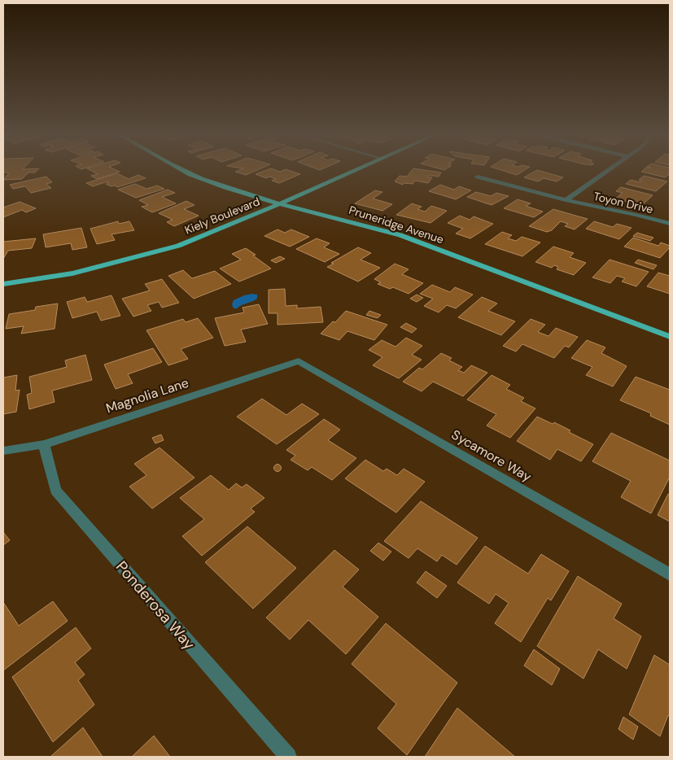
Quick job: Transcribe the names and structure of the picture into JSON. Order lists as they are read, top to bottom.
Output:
{
  "streets": {
    "main road": ["Kiely Boulevard", "Pruneridge Avenue"],
    "street": [
      "Toyon Drive",
      "Magnolia Lane",
      "Sycamore Way",
      "Ponderosa Way"
    ]
  },
  "crossings": [
    ["Kiely Boulevard", "Pruneridge Avenue"],
    ["Magnolia Lane", "Sycamore Way"],
    ["Magnolia Lane", "Ponderosa Way"]
  ]
}
